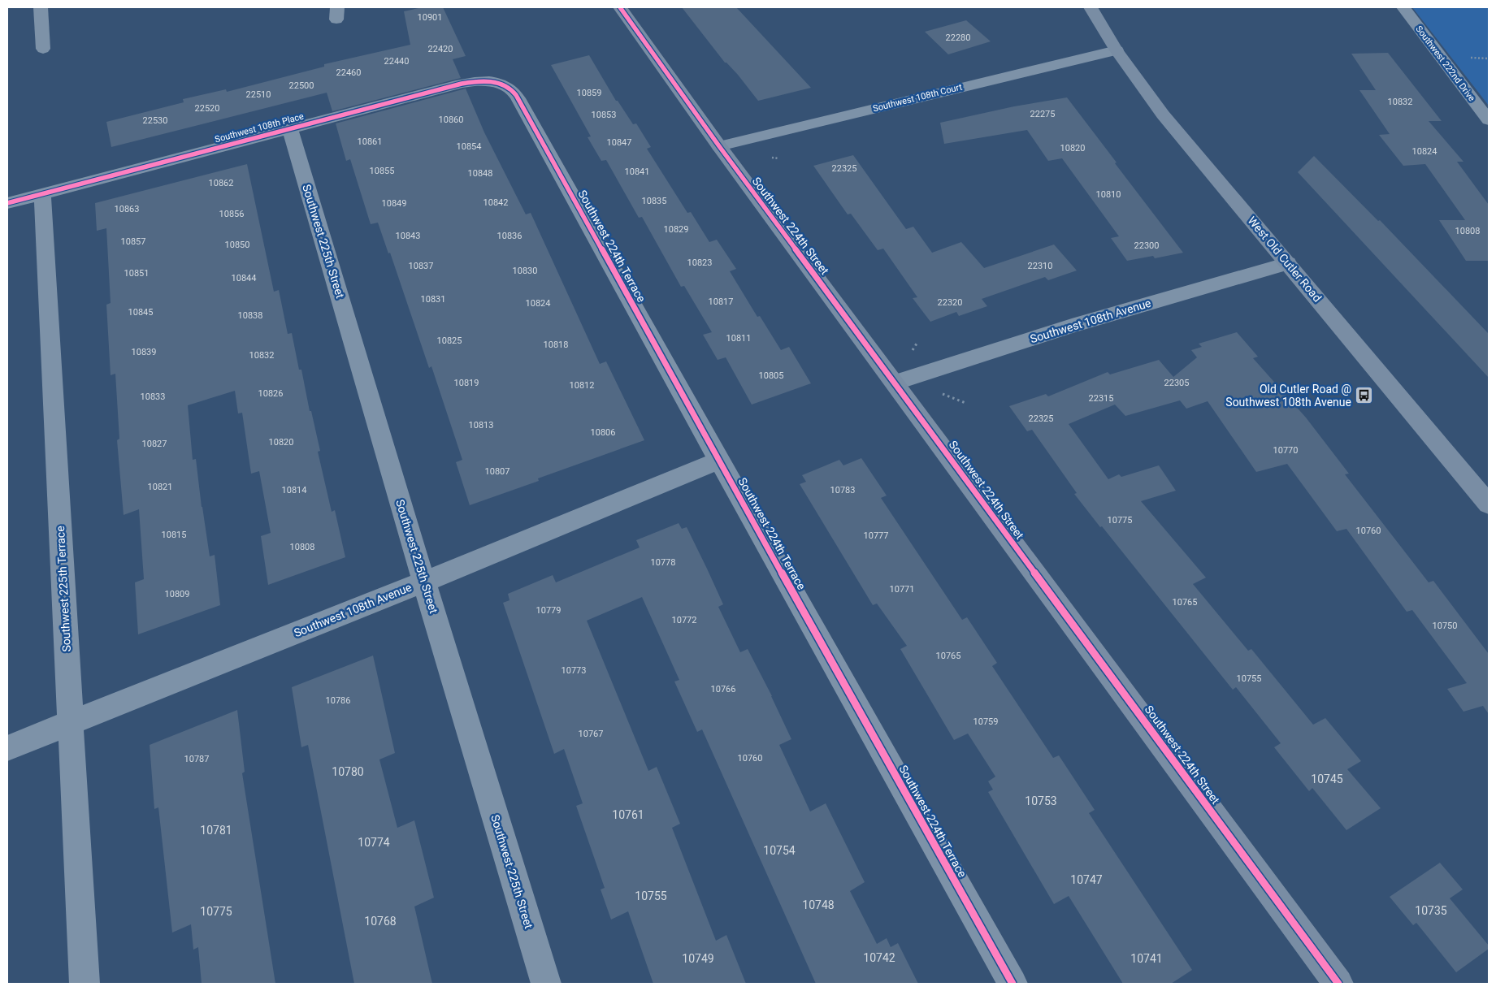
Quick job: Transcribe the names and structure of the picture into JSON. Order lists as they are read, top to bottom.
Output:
{
  "streets": {
    "street": [
      "Southwest 222nd Drive",
      "Southwest 108th Court",
      "Southwest 108th Place",
      "Southwest 224th Street",
      "Southwest 225th Street",
      "Southwest 224th Terrace",
      "West Old Cutler Road",
      "Southwest 108th Avenue",
      "Southwest 225th Terrace"
    ]
  },
  "crossings": [
    ["Southwest 108th Court", "Southwest 224th Street"],
    ["Southwest 108th Court", "West Old Cutler Road"],
    ["Southwest 108th Place", "Southwest 225th Street"],
    ["Southwest 108th Place", "Southwest 224th Terrace"],
    ["Southwest 108th Place", "Southwest 225th Terrace"],
    ["Southwest 224th Street", "Southwest 108th Avenue"],
    ["Southwest 225th Street", "Southwest 108th Avenue"],
    ["Southwest 224th Terrace", "Southwest 108th Avenue"],
    ["West Old Cutler Road", "Southwest 108th Avenue"],
    ["Southwest 108th Avenue", "Southwest 225th Terrace"]
  ],
  "places": {
    "bus stop": ["Old Cutler Road @ Southwest 108th Avenue"]
  },
  "house_numbers": [
    "10901",
    "22280",
    "22420",
    "22440",
    "22460",
    "22500",
    "10859",
    "22510",
    "10832",
    "22520",
    "22275",
    "10853",
    "10860",
    "22530",
    "10861",
    "10847",
    "10854",
    "10820",
    "10824",
    "22325",
    "10855",
    "10841",
    "10848",
    "10862",
    "10810",
    "10835",
    "10842",
    "10849",
    "10863",
    "10856",
    "10829",
    "10808",
    "10843",
    "10836",
    "10857",
    "10850",
    "22300",
    "10823",
    "10837",
    "22310",
    "10830",
    "10851",
    "10844",
    "10831",
    "10817",
    "22320",
    "10824",
    "10845",
    "10838",
    "10811",
    "10825",
    "10818",
    "10839",
    "10832",
    "10805",
    "10819",
    "22305",
    "10812",
    "10826",
    "10833",
    "22315",
    "22325",
    "10813",
    "10806",
    "10820",
    "10827",
    "10770",
    "10807",
    "10821",
    "10814",
    "10783",
    "10775",
    "10760",
    "10815",
    "10777",
    "10808",
    "10778",
    "10771",
    "10809",
    "10765",
    "10779",
    "10772",
    "10750",
    "10765",
    "10773",
    "10755",
    "10766",
    "10786",
    "10759",
    "10767",
    "10760",
    "10787",
    "10780",
    "10745",
    "10753",
    "10761",
    "10781",
    "10774",
    "10754",
    "10747",
    "10755",
    "10748",
    "10735",
    "10775",
    "10768",
    "10742",
    "10749",
    "10741"
  ]
}
